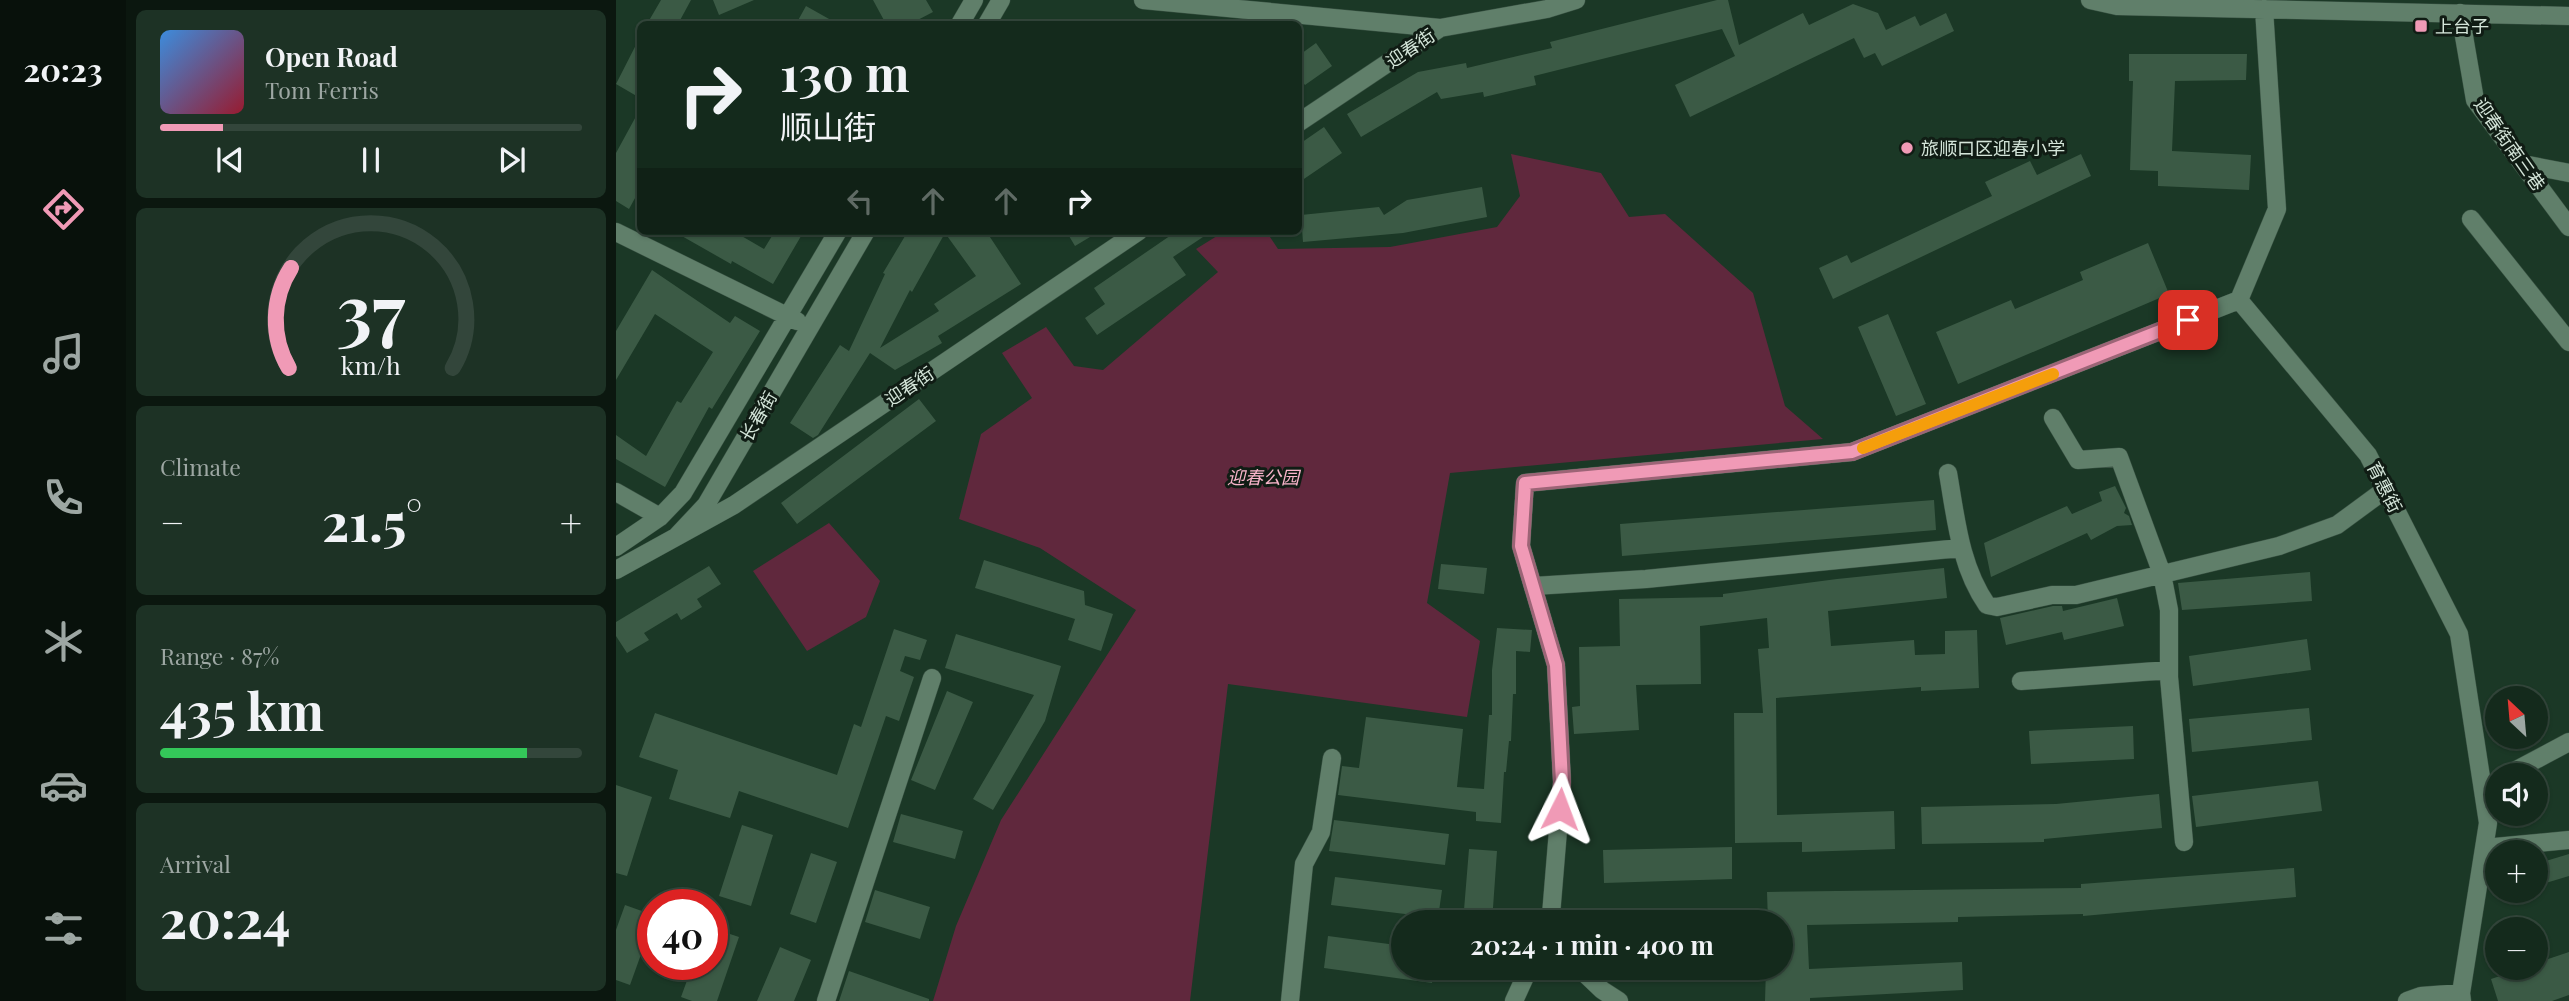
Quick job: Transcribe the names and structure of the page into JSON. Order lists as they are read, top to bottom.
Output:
{
  "streets": {
    "street": [
      "迎春街",
      "迎春街南三巷",
      "长春街",
      "育惠街"
    ]
  },
  "crossings": [
    ["迎春街", "长春街"]
  ],
  "parks": ["迎春公园"],
  "places": {
    "transit": ["上台子"],
    "other": ["旅顺口区迎春小学"]
  },
  "north": "top left",
  "page": {
    "tabs": "20:23",
    "turn": ["130 m", "顺山街"],
    "song": ["Open Road", "Tom Ferris"],
    "tile": [
      "Climate",
      ["Range · 87%", "435 km"],
      ["Arrival", "20:24"]
    ],
    "heat": ["−", "21.5°", "+"],
    "map_buttons": ["+", "−"],
    "limit": "40",
    "trip": "20:24 · 1 min · 400 m",
    "gauge": ["37", "km/h"]
  }
}
